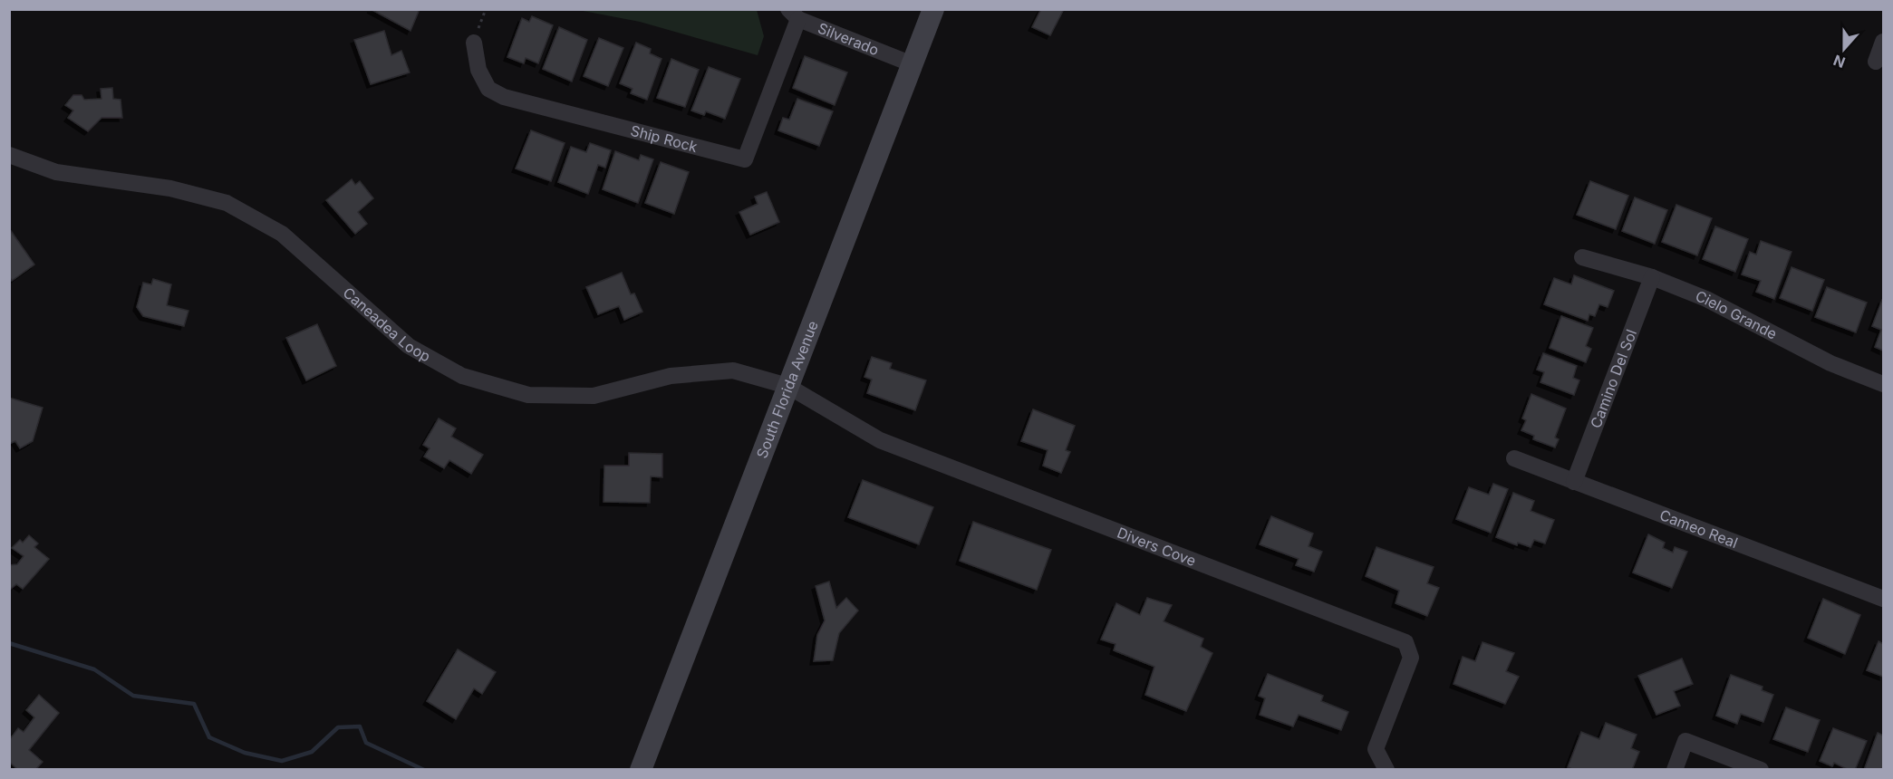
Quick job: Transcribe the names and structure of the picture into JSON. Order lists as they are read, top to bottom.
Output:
{
  "streets": {
    "main road": ["South Florida Avenue"],
    "street": [
      "Silverado",
      "Ship Rock",
      "Cielo Grande",
      "Caneadea Loop",
      "Camino Del Sol",
      "Cameo Real",
      "Divers Cove"
    ]
  },
  "crossings": [
    ["Silverado", "Ship Rock"],
    ["Silverado", "South Florida Avenue"],
    ["Cielo Grande", "Camino Del Sol"],
    ["Caneadea Loop", "South Florida Avenue"],
    ["Caneadea Loop", "Divers Cove"],
    ["Camino Del Sol", "Cameo Real"],
    ["South Florida Avenue", "Divers Cove"]
  ],
  "north": "bottom"
}
